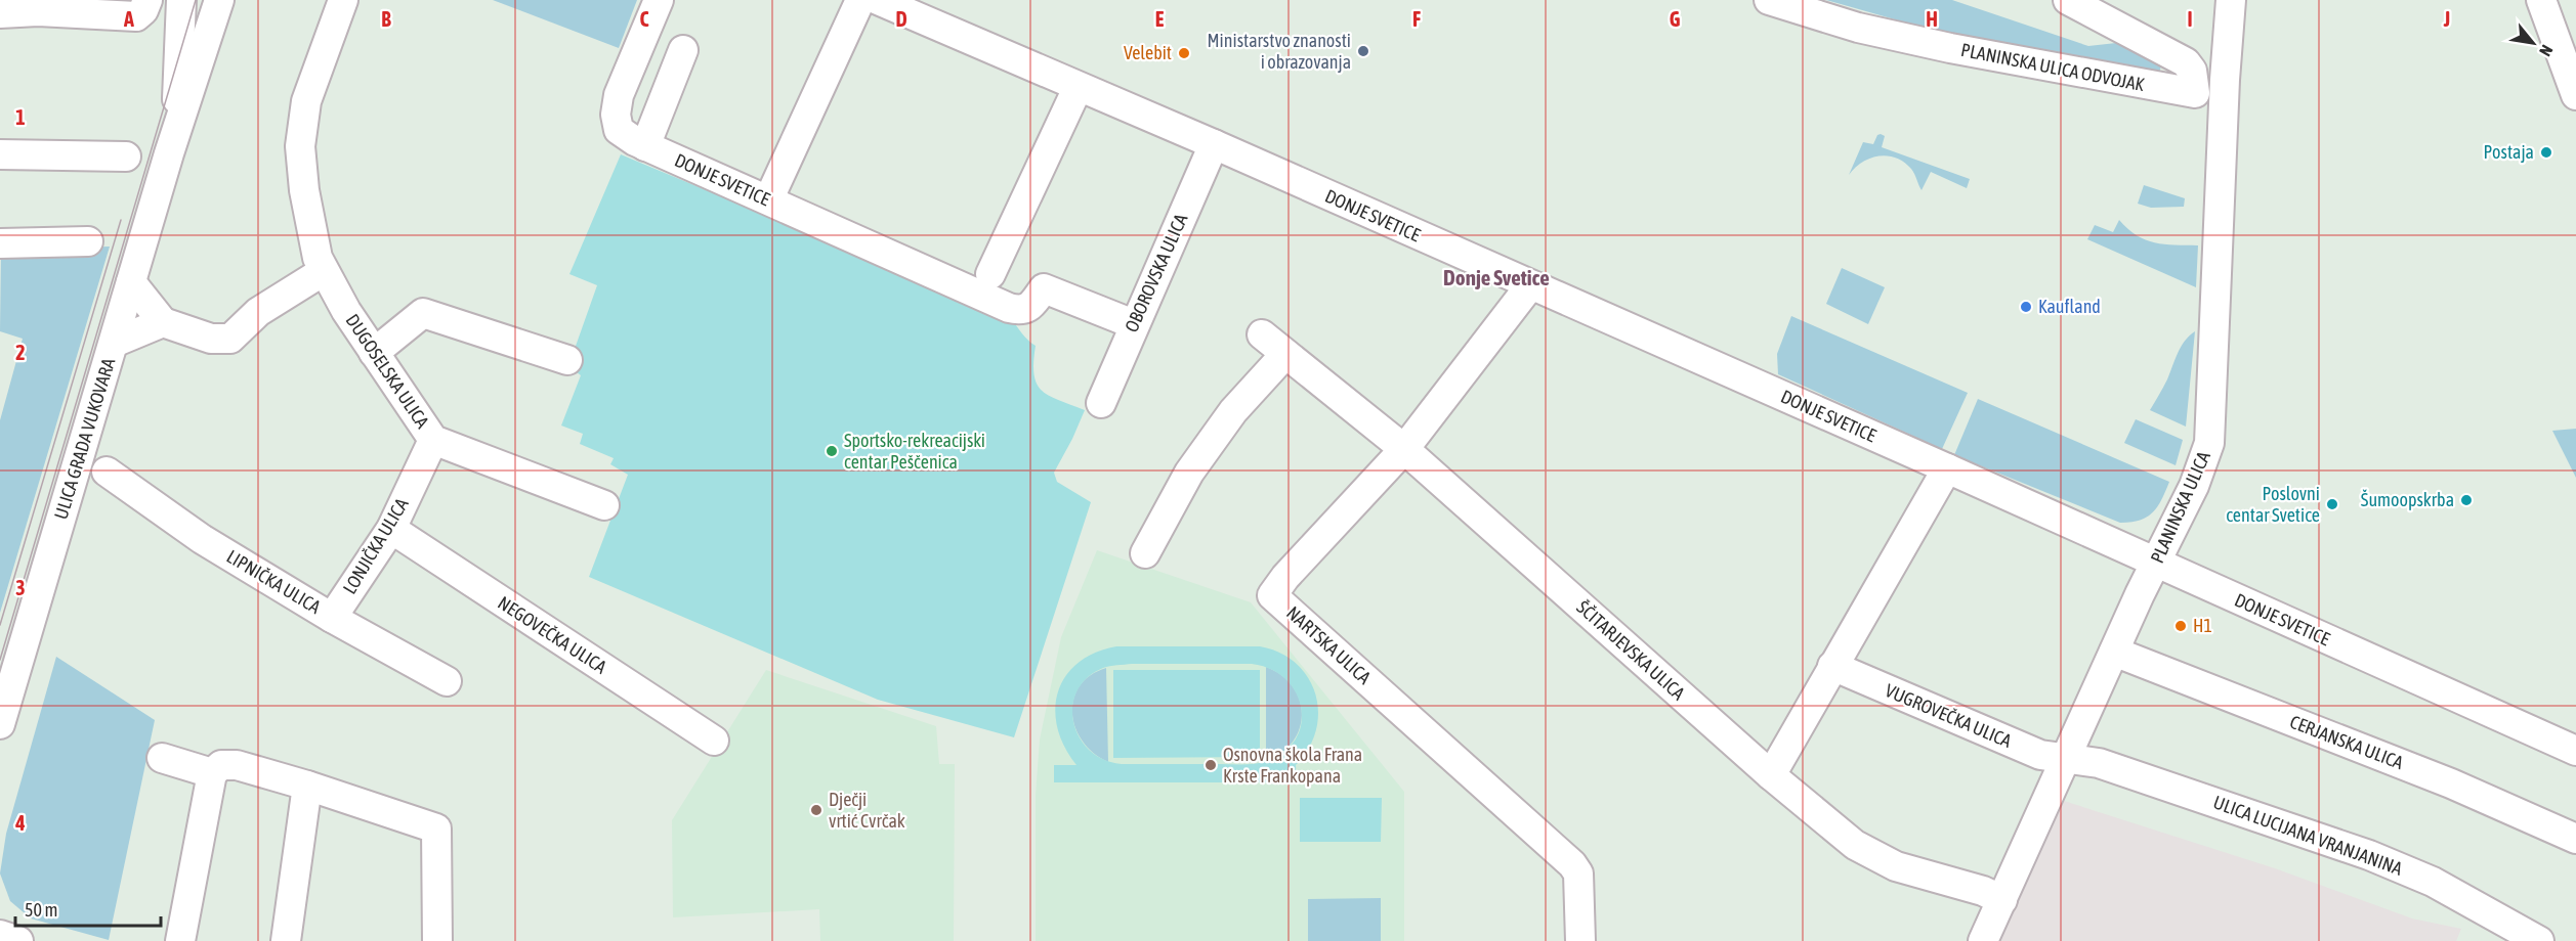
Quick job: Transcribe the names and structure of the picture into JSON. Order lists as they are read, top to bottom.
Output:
{
  "streets": {
    "street": [
      "PLANINSKA ULICA ODVOJAK",
      "DONJE SVETICE",
      "OBOROVSKA ULICA",
      "DUGOSELSKA ULICA",
      "ULICA GRADA VUKOVARA",
      "PLANINSKA ULICA",
      "LONJIČKA ULICA",
      "LIPNIČKA ULICA",
      "NEGOVEČKA ULICA",
      "NARTSKA ULICA",
      "ŠČITARJEVSKA ULICA",
      "VUGROVEČKA ULICA",
      "CERJANSKA ULICA",
      "ULICA LUCIJANA VRANJANINA"
    ]
  },
  "crossings": [
    ["PLANINSKA ULICA ODVOJAK", "PLANINSKA ULICA"],
    ["DONJE SVETICE", "OBOROVSKA ULICA"],
    ["DONJE SVETICE", "PLANINSKA ULICA"],
    ["DONJE SVETICE", "NARTSKA ULICA"],
    ["DUGOSELSKA ULICA", "LONJIČKA ULICA"],
    ["PLANINSKA ULICA", "ŠČITARJEVSKA ULICA"],
    ["PLANINSKA ULICA", "VUGROVEČKA ULICA"],
    ["PLANINSKA ULICA", "CERJANSKA ULICA"],
    ["PLANINSKA ULICA", "ULICA LUCIJANA VRANJANINA"],
    ["LONJIČKA ULICA", "LIPNIČKA ULICA"],
    ["LONJIČKA ULICA", "NEGOVEČKA ULICA"],
    ["NARTSKA ULICA", "ŠČITARJEVSKA ULICA"],
    ["VUGROVEČKA ULICA", "ULICA LUCIJANA VRANJANINA"]
  ],
  "districts": ["Donje Svetice"],
  "places": [
    "Ministarstvo znanosti i obrazovanja",
    "Velebit",
    "Postaja",
    "Kaufland",
    "Sportsko-rekreacijski centar Peščenica",
    "Šumoopskrba",
    "Poslovni centar Svetice",
    "H1",
    "Osnovna škola Frana Krste Frankopana",
    "Dječji vrtić Cvrčak"
  ],
  "scale_bar": "50 m",
  "north": "bottom right",
  "grid": {
    "columns": [
      "A",
      "B",
      "C",
      "D",
      "E",
      "F",
      "G",
      "H",
      "I",
      "J"
    ],
    "rows": [
      "1",
      "2",
      "3",
      "4"
    ]
  }
}
